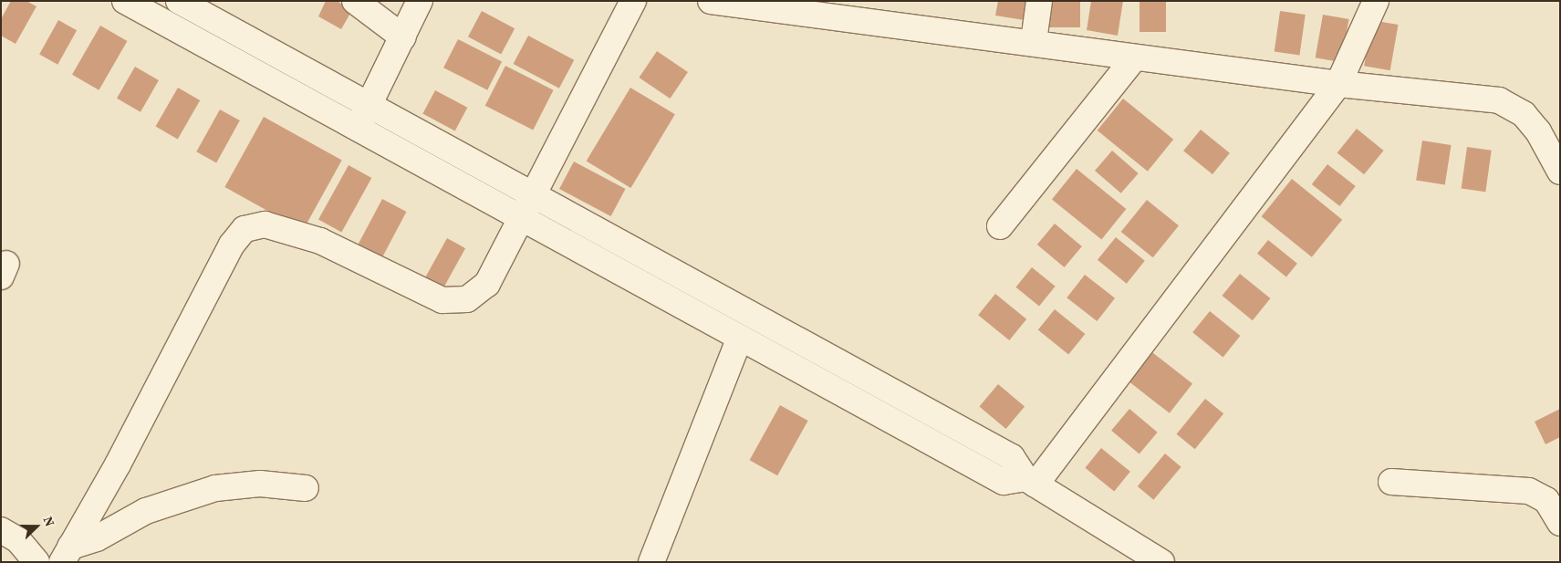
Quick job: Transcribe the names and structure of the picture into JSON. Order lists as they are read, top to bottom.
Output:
{
  "north": "right"
}
